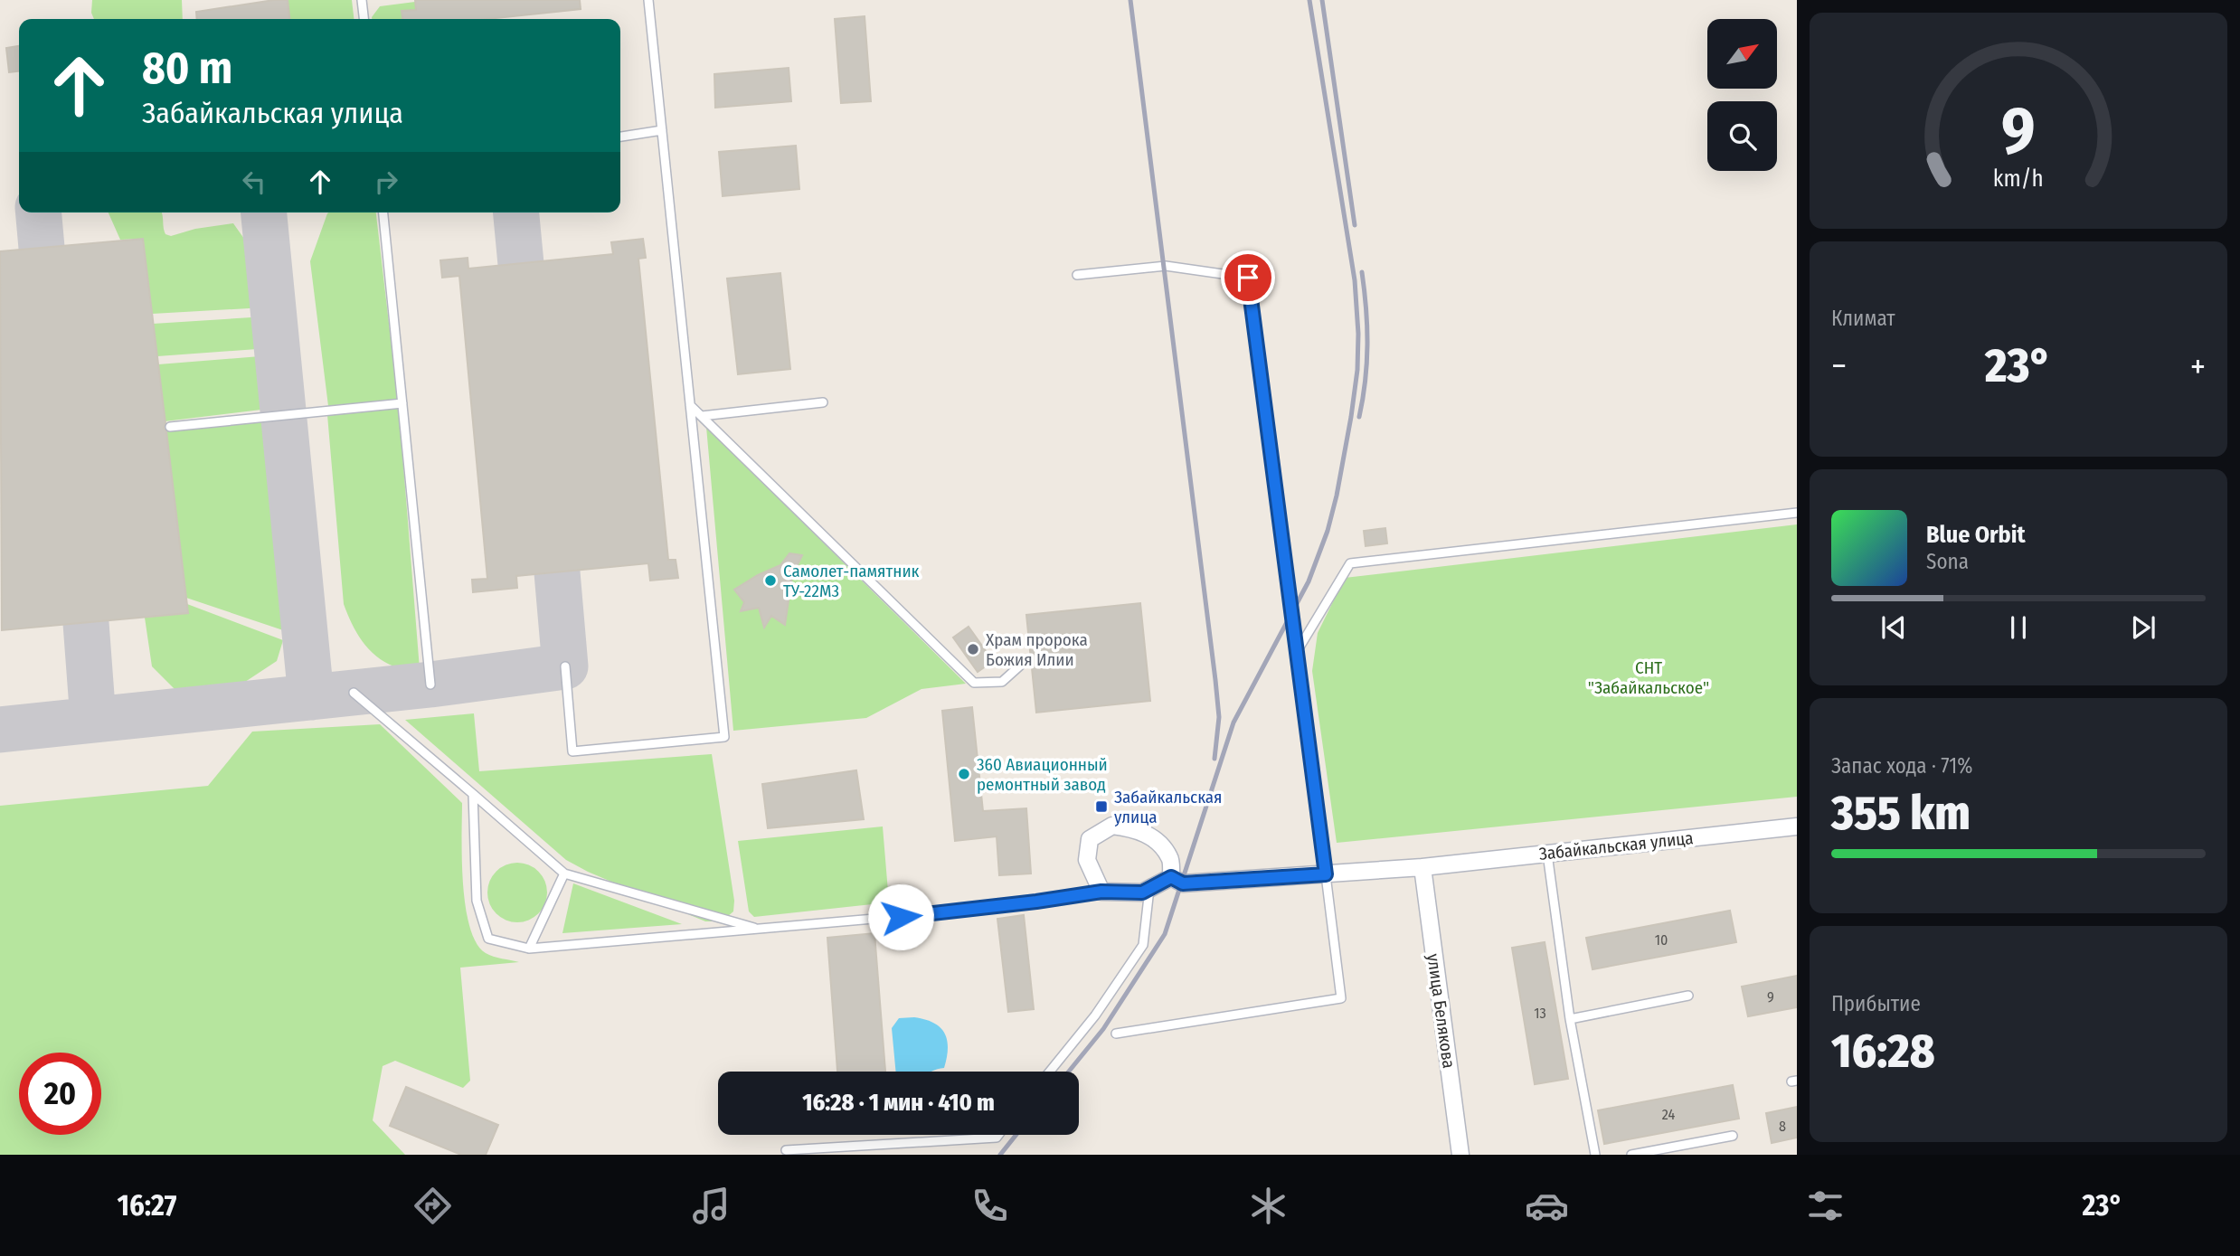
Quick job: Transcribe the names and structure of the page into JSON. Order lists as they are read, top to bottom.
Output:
{
  "streets": {
    "street": ["Забайкальская улица", "улица Белякова"]
  },
  "crossings": [
    ["Забайкальская улица", "улица Белякова"]
  ],
  "parks": ["СНТ \"Забайкальское\""],
  "places": {
    "other": ["Самолет-памятник ТУ-22М3", "Храм пророка Божия Илии", "360 Авиационный ремонтный завод"],
    "transit": ["Забайкальская улица"]
  },
  "house_numbers": [
    "10",
    "9",
    "13",
    "24",
    "8"
  ],
  "north": "top right",
  "page": {
    "turn": ["80 m", "Забайкальская улица"],
    "tile": [
      "Климат",
      ["Запас хода · 71%", "355 km"],
      ["Прибытие", "16:28"]
    ],
    "heat": ["−", "23°", "+"],
    "song": ["Blue Orbit", "Sona"],
    "limit": "20",
    "trip": "16:28 · 1 мин · 410 m",
    "tabs": ["16:27", "23°"],
    "gauge": ["9", "km/h"]
  }
}
